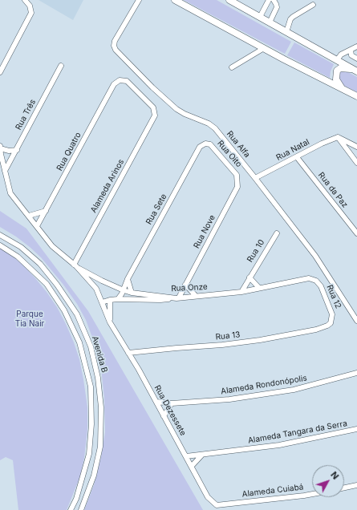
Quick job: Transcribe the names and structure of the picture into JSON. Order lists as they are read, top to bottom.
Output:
{
  "streets": {
    "street": [
      "Rua Três",
      "Rua Alfa",
      "Rua Natal",
      "Rua Quatro",
      "Rua Oito",
      "Alameda Arinos",
      "Rua da Paz",
      "Rua Sete",
      "Rua Nove",
      "Rua 10",
      "Rua Onze",
      "Rua 12",
      "Rua 13",
      "Avenida B",
      "Alameda Rondonópolis",
      "Rua Dezessete",
      "Alameda Tangara da Serra",
      "Alameda Cuiabá"
    ]
  },
  "crossings": [
    ["Rua Três", "Rua Dezessete"],
    ["Rua Alfa", "Rua Natal"],
    ["Rua Natal", "Rua da Paz"],
    ["Rua Quatro", "Alameda Arinos"],
    ["Rua Quatro", "Rua Dezessete"],
    ["Rua Oito", "Rua Sete"],
    ["Rua Oito", "Rua Nove"],
    ["Alameda Arinos", "Rua Onze"],
    ["Alameda Arinos", "Rua Dezessete"],
    ["Rua Sete", "Rua Onze"],
    ["Rua Nove", "Rua Onze"],
    ["Rua 10", "Rua Onze"],
    ["Rua Onze", "Rua 12"],
    ["Rua Onze", "Rua Dezessete"],
    ["Rua 12", "Rua 13"],
    ["Rua 13", "Rua Dezessete"],
    ["Alameda Rondonópolis", "Rua Dezessete"],
    ["Rua Dezessete", "Alameda Tangara da Serra"],
    ["Rua Dezessete", "Alameda Cuiabá"]
  ],
  "parks": ["Parque Tia Nair"],
  "north": "top right"
}
